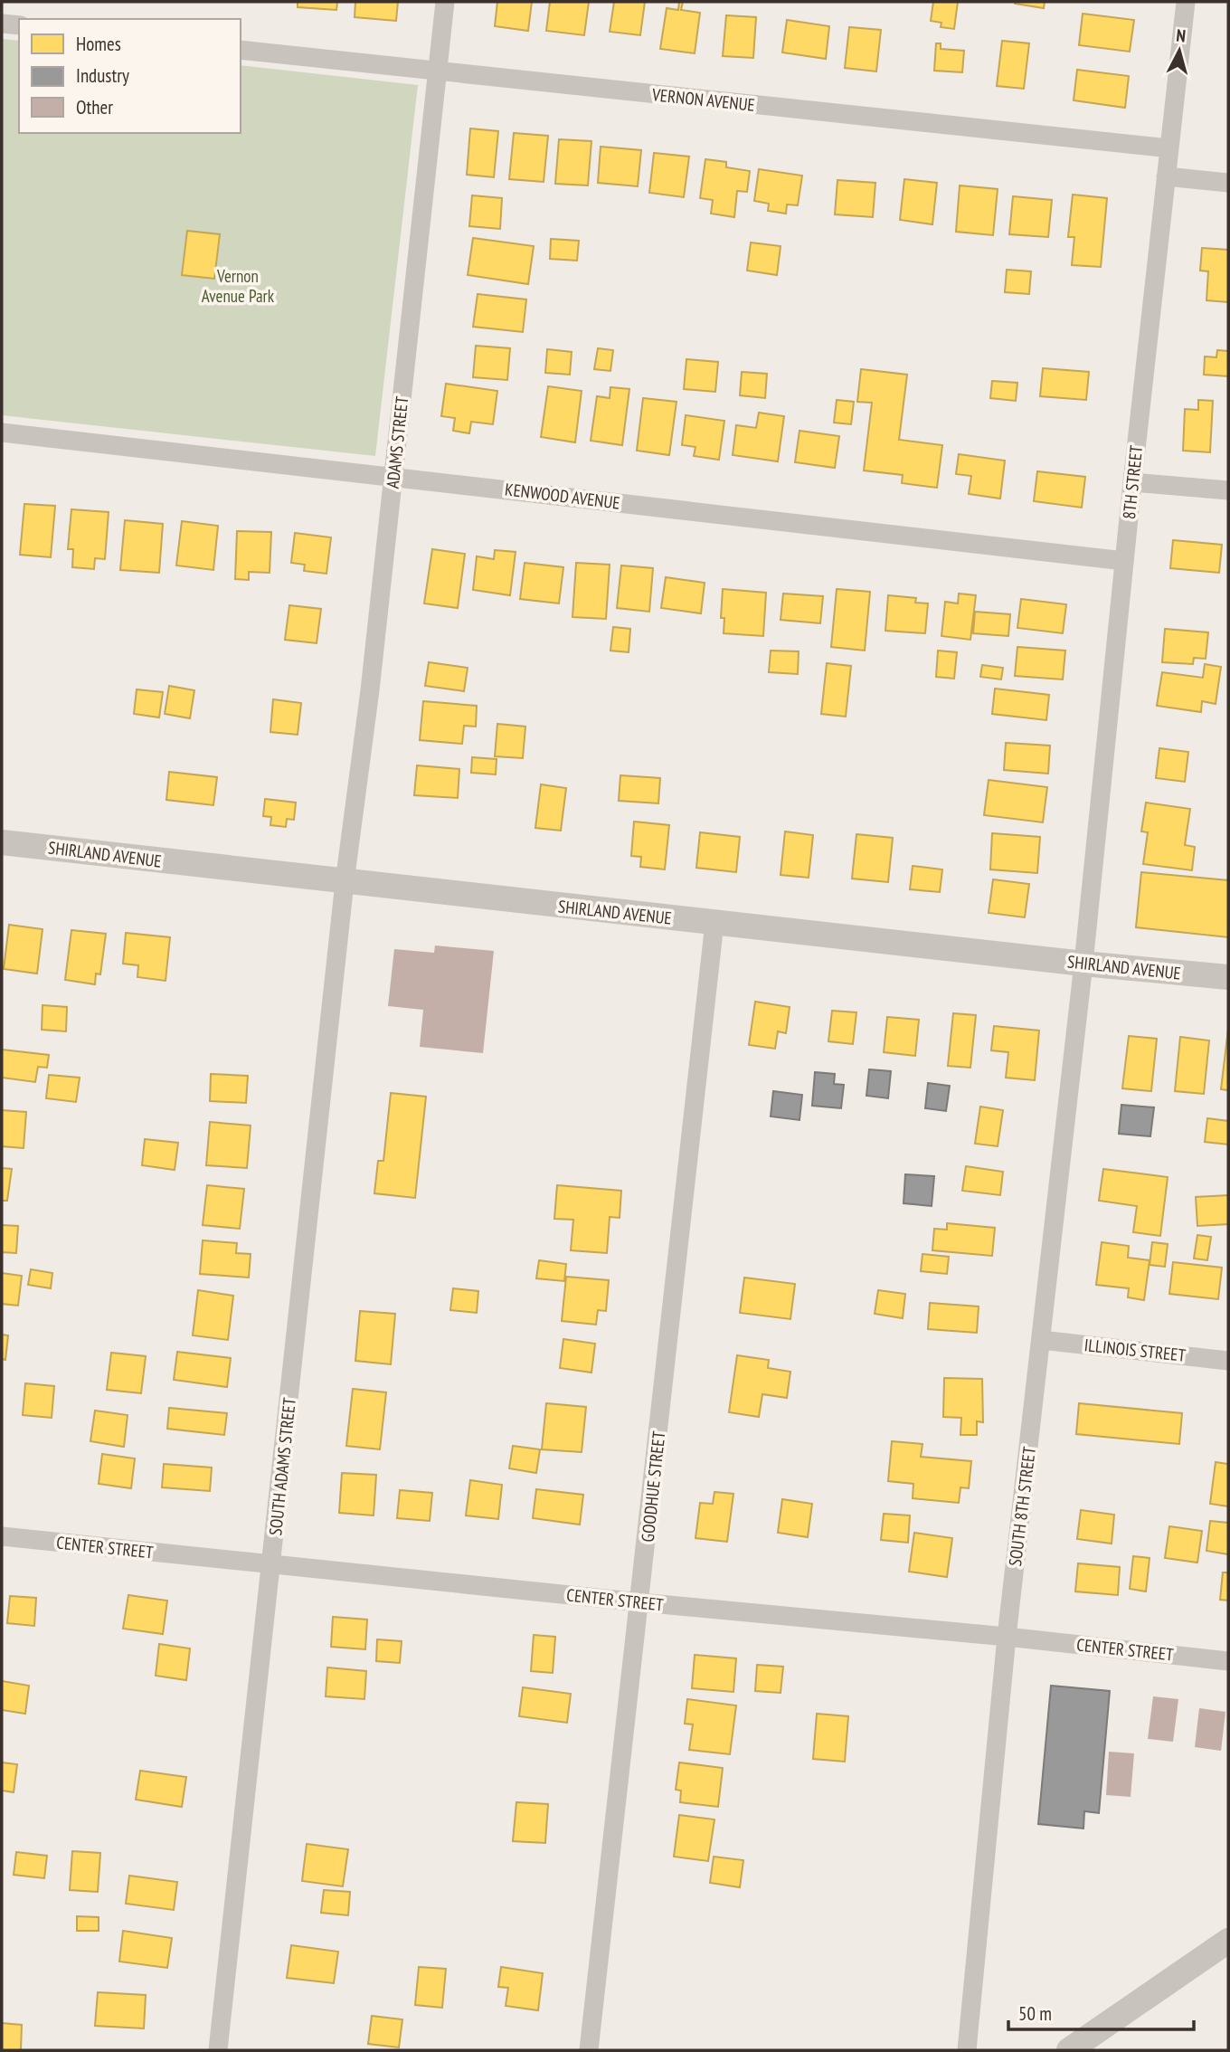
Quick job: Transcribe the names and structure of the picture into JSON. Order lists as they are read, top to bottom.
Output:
{
  "streets": {
    "street": [
      "VERNON AVENUE",
      "ADAMS STREET",
      "8TH STREET",
      "KENWOOD AVENUE",
      "SHIRLAND AVENUE",
      "ILLINOIS STREET",
      "SOUTH ADAMS STREET",
      "GOODHUE STREET",
      "SOUTH 8TH STREET",
      "CENTER STREET"
    ]
  },
  "crossings": [
    ["VERNON AVENUE", "ADAMS STREET"],
    ["VERNON AVENUE", "8TH STREET"],
    ["ADAMS STREET", "KENWOOD AVENUE"],
    ["ADAMS STREET", "SHIRLAND AVENUE"],
    ["ADAMS STREET", "SOUTH ADAMS STREET"],
    ["8TH STREET", "KENWOOD AVENUE"],
    ["8TH STREET", "SHIRLAND AVENUE"],
    ["8TH STREET", "SOUTH 8TH STREET"],
    ["SHIRLAND AVENUE", "SOUTH ADAMS STREET"],
    ["SHIRLAND AVENUE", "GOODHUE STREET"],
    ["SHIRLAND AVENUE", "SOUTH 8TH STREET"],
    ["ILLINOIS STREET", "SOUTH 8TH STREET"],
    ["SOUTH ADAMS STREET", "CENTER STREET"],
    ["GOODHUE STREET", "CENTER STREET"],
    ["SOUTH 8TH STREET", "CENTER STREET"]
  ],
  "parks": ["Vernon Avenue Park"],
  "legend": ["Homes", "Industry", "Other"],
  "scale_bar": "50 m",
  "north": "top"
}
